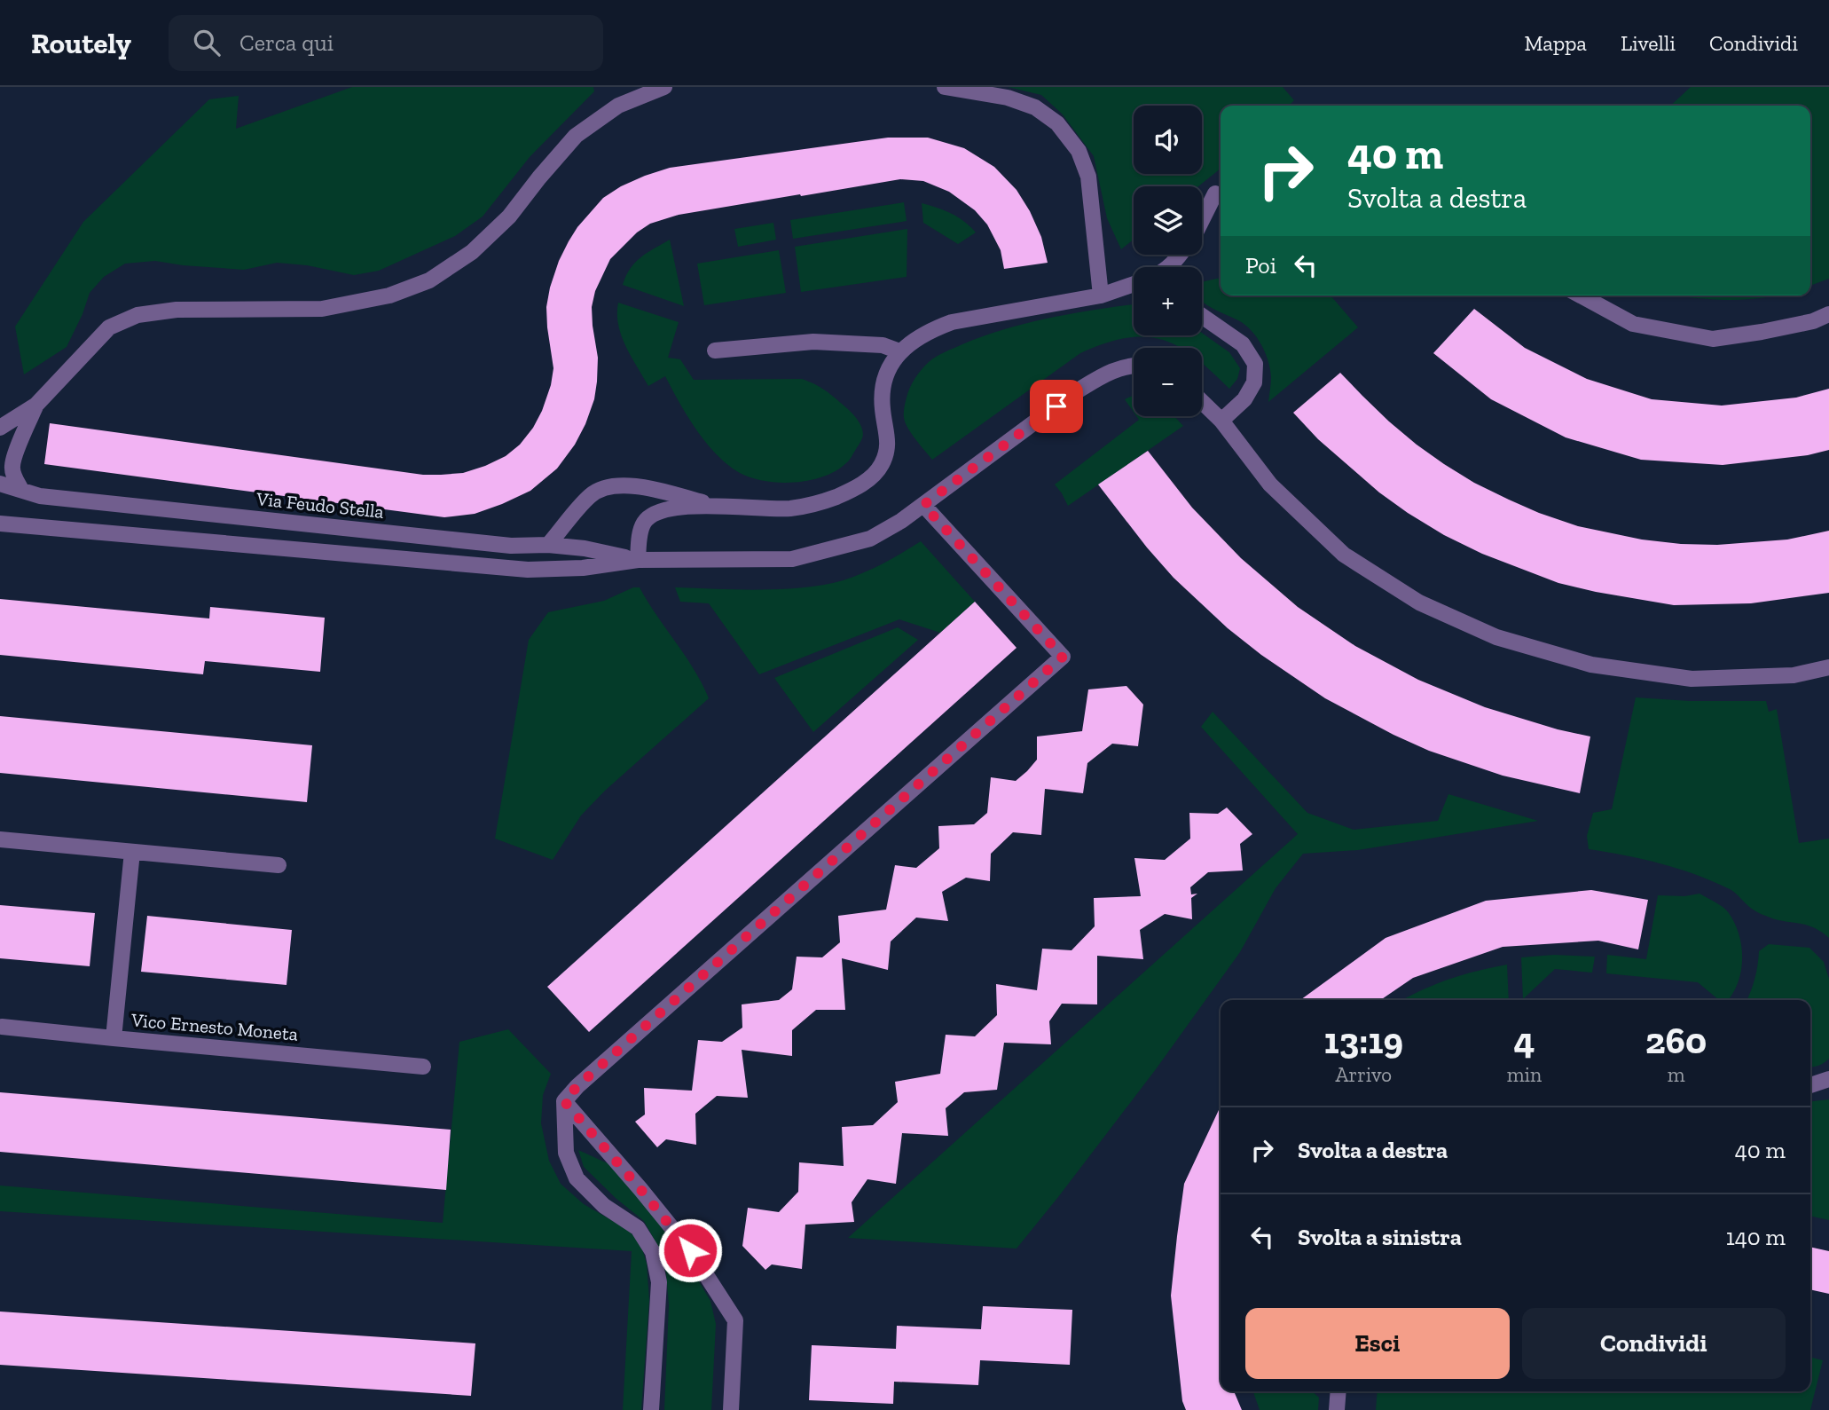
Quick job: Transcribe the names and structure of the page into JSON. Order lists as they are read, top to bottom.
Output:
{
  "streets": {
    "street": ["Via Feudo Stella", "Vico Ernesto Moneta"]
  },
  "page": {
    "header": "Routely",
    "search": "Cerca qui",
    "nav": ["Mappa", "Livelli", "Condividi"],
    "map_buttons": ["+", "−"],
    "turn": ["40 m", "Svolta a destra"],
    "then": "Poi",
    "eta": [
      "13:19",
      "Arrivo",
      "4",
      "min",
      "260",
      "m"
    ],
    "list": [
      {
        "name": "Svolta a destra",
        "value": "40 m"
      },
      {
        "name": "Svolta a sinistra",
        "value": "140 m"
      }
    ],
    "buttons": ["Esci", "Condividi"]
  }
}
